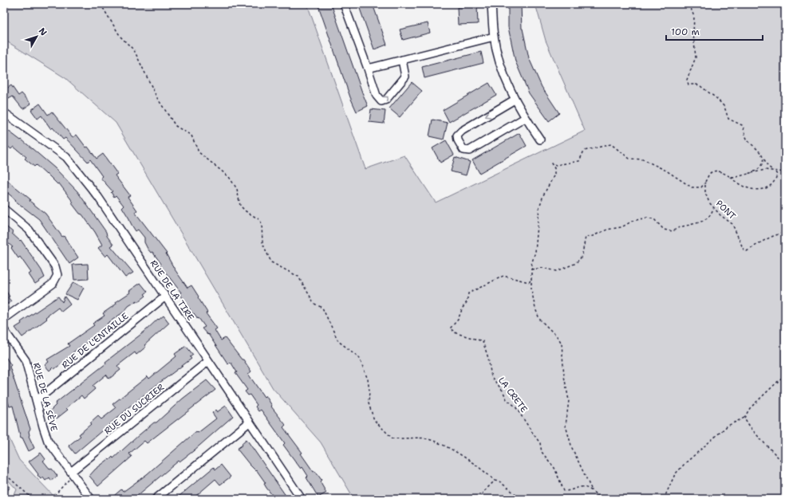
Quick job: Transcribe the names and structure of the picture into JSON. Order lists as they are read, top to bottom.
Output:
{
  "streets": {
    "street": [
      "RUE DE LA TIRE",
      "RUE DE L'ENTAILLE",
      "RUE DE LA SÈVE",
      "RUE DU SUCRIER"
    ],
    "path": ["PONT", "LA CRETE"]
  },
  "crossings": [
    ["RUE DE LA TIRE", "RUE DE L'ENTAILLE"],
    ["RUE DE LA TIRE", "RUE DU SUCRIER"],
    ["RUE DE L'ENTAILLE", "RUE DE LA SÈVE"],
    ["RUE DE LA SÈVE", "RUE DU SUCRIER"]
  ],
  "scale_bar": "100 m",
  "north": "top right"
}
